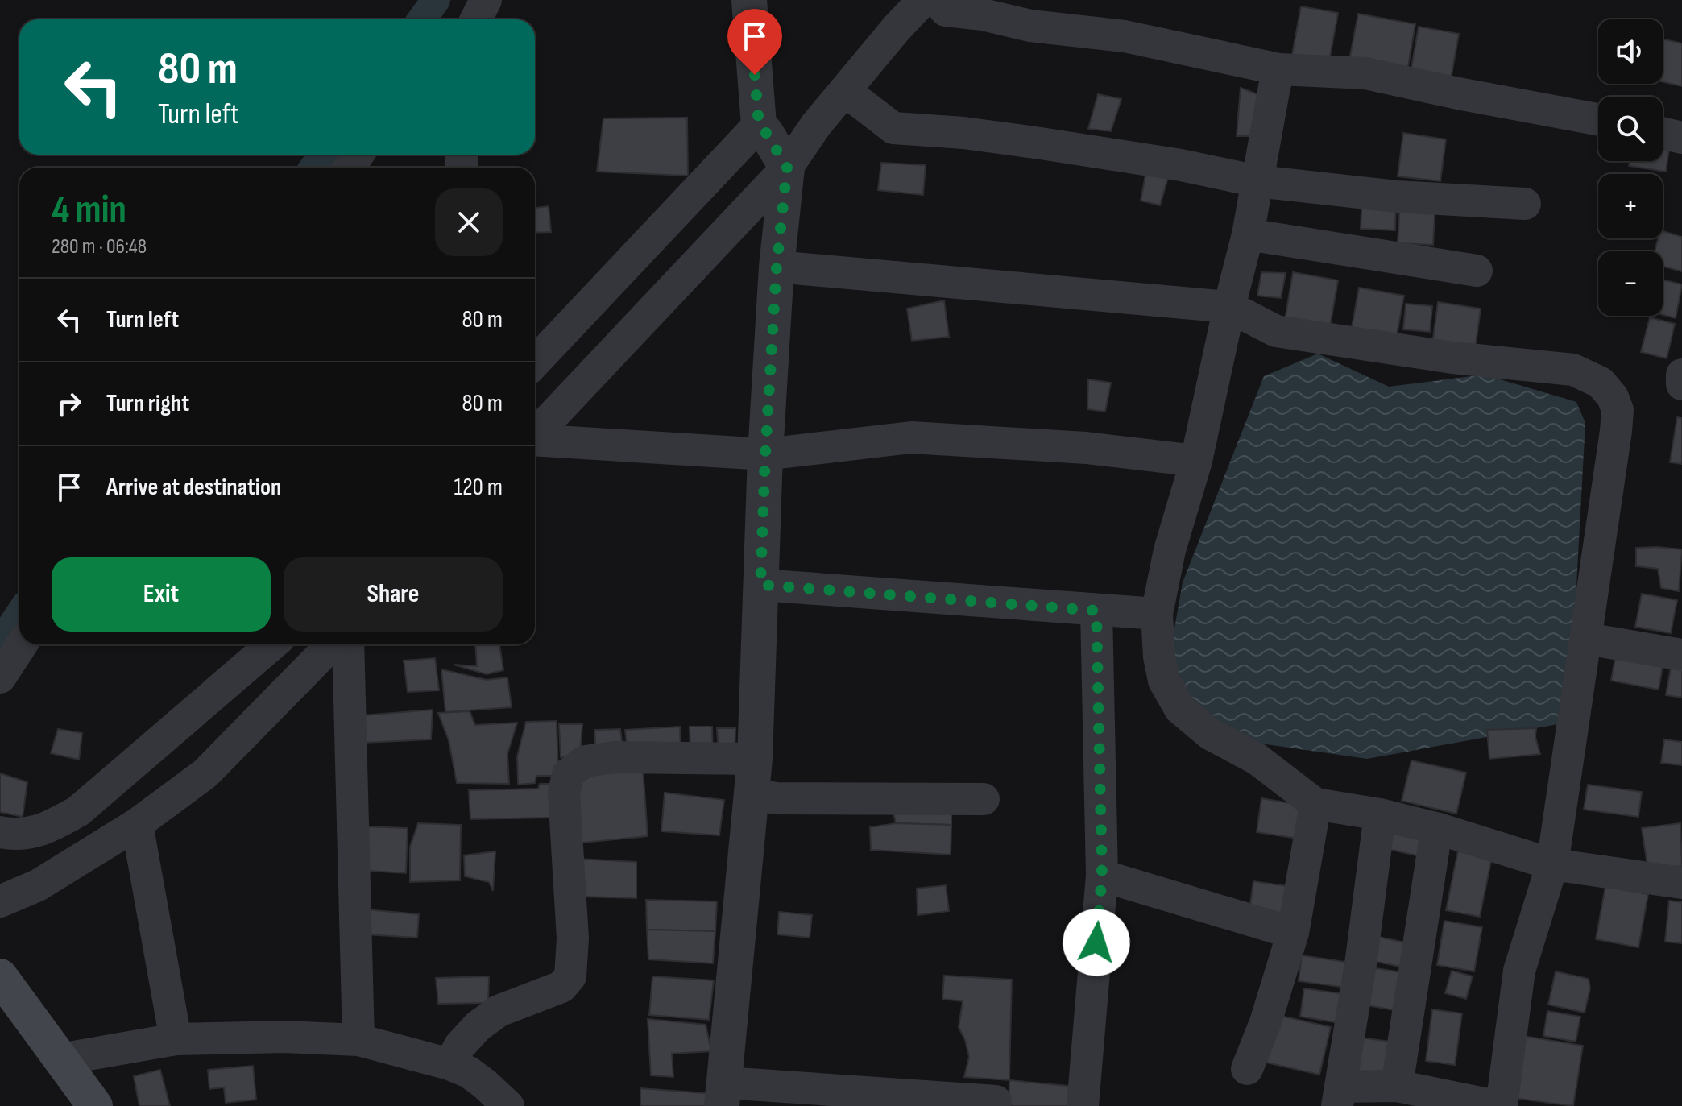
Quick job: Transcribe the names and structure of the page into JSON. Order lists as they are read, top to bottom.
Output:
{
  "page": {
    "map_buttons": ["+", "−"],
    "turn": ["80 m", "Turn left"],
    "heading": ["4 min", "280 m · 06:48"],
    "list": [
      {
        "name": "Turn left",
        "value": "80 m"
      },
      {
        "name": "Turn right",
        "value": "80 m"
      },
      {
        "name": "Arrive at destination",
        "value": "120 m"
      }
    ],
    "buttons": ["Exit", "Share"]
  }
}
